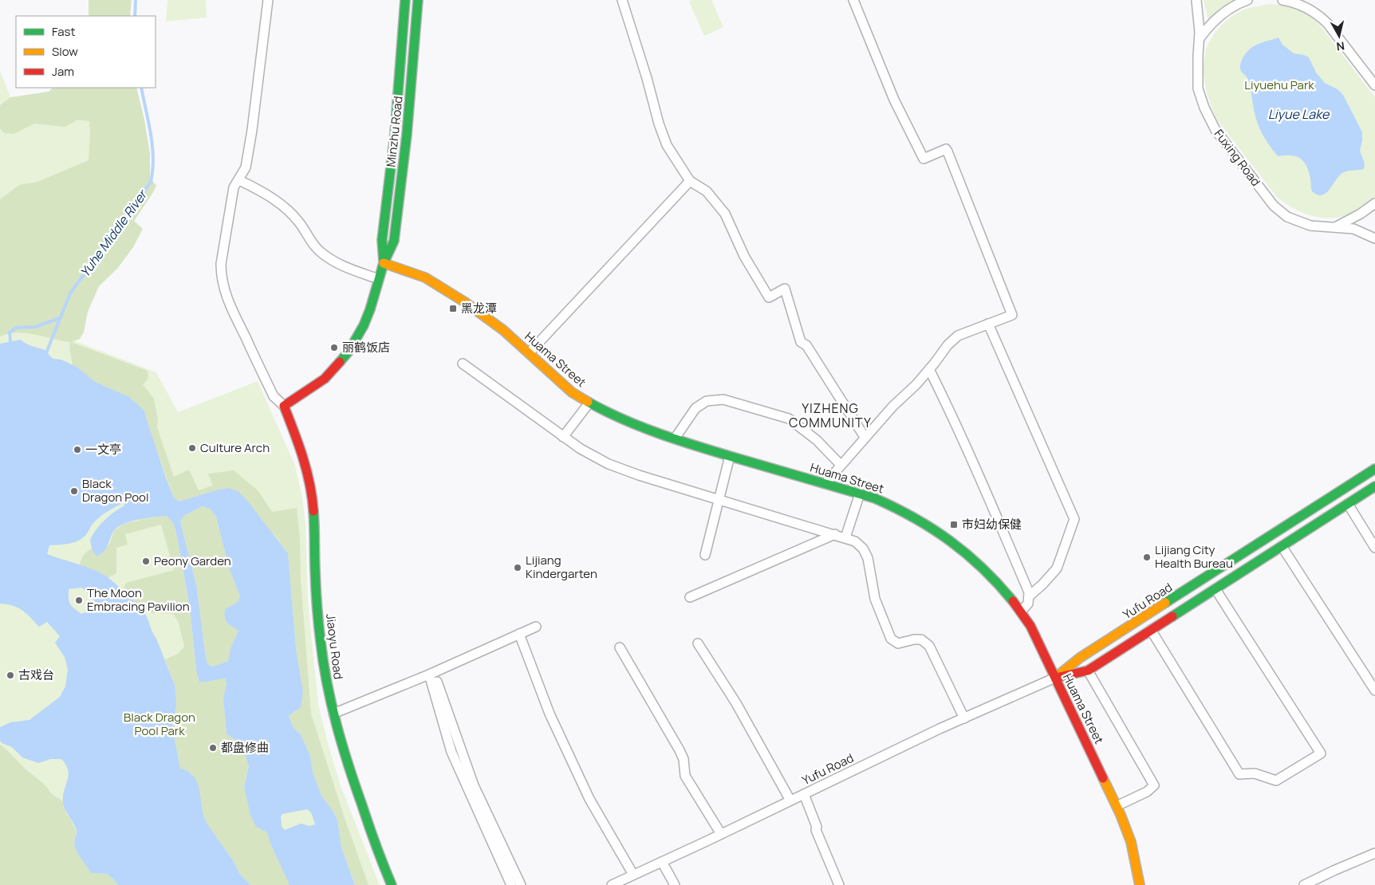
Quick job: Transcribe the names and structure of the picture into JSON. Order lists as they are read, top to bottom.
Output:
{
  "streets": {
    "street": [
      "Minzhu Road",
      "Fuxing Road",
      "Huama Street",
      "Yufu Road",
      "Jiaoyu Road"
    ]
  },
  "crossings": [
    ["Minzhu Road", "Huama Street"],
    ["Minzhu Road", "Jiaoyu Road"],
    ["Huama Street", "Yufu Road"]
  ],
  "districts": ["YIZHENG COMMUNITY"],
  "water": ["Liyue Lake", "Yuhe Middle River"],
  "parks": ["Liyuehu Park", "Black Dragon Pool Park"],
  "places": {
    "transit": ["黑龙潭", "市妇幼保健"],
    "other": [
      "丽鹤饭店",
      "Culture Arch",
      "一文亭",
      "Black Dragon Pool",
      "Lijiang City Health Bureau",
      "Peony Garden",
      "Lijiang Kindergarten",
      "The Moon Embracing Pavilion",
      "古戏台",
      "都盘修曲"
    ]
  },
  "legend": ["Fast", "Slow", "Jam"],
  "north": "bottom"
}
